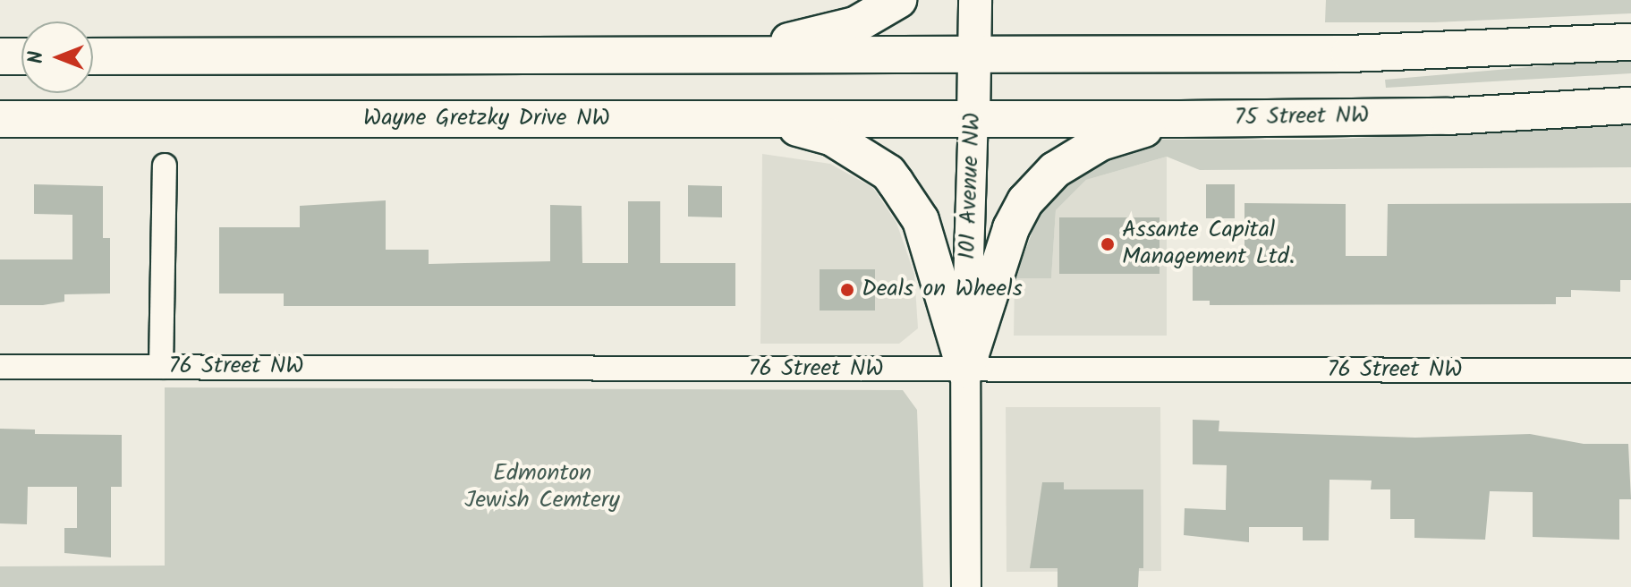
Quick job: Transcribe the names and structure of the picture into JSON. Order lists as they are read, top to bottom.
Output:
{
  "streets": {
    "main road": ["75 Street NW", "Wayne Gretzky Drive NW", "101 Avenue NW"],
    "street": ["76 Street NW"]
  },
  "crossings": [
    ["75 Street NW", "Wayne Gretzky Drive NW"],
    ["75 Street NW", "101 Avenue NW"],
    ["Wayne Gretzky Drive NW", "101 Avenue NW"],
    ["101 Avenue NW", "76 Street NW"]
  ],
  "parks": ["Edmonton Jewish Cemtery"],
  "places": ["Assante Capital Management Ltd.", "Deals on Wheels"],
  "north": "left"
}
